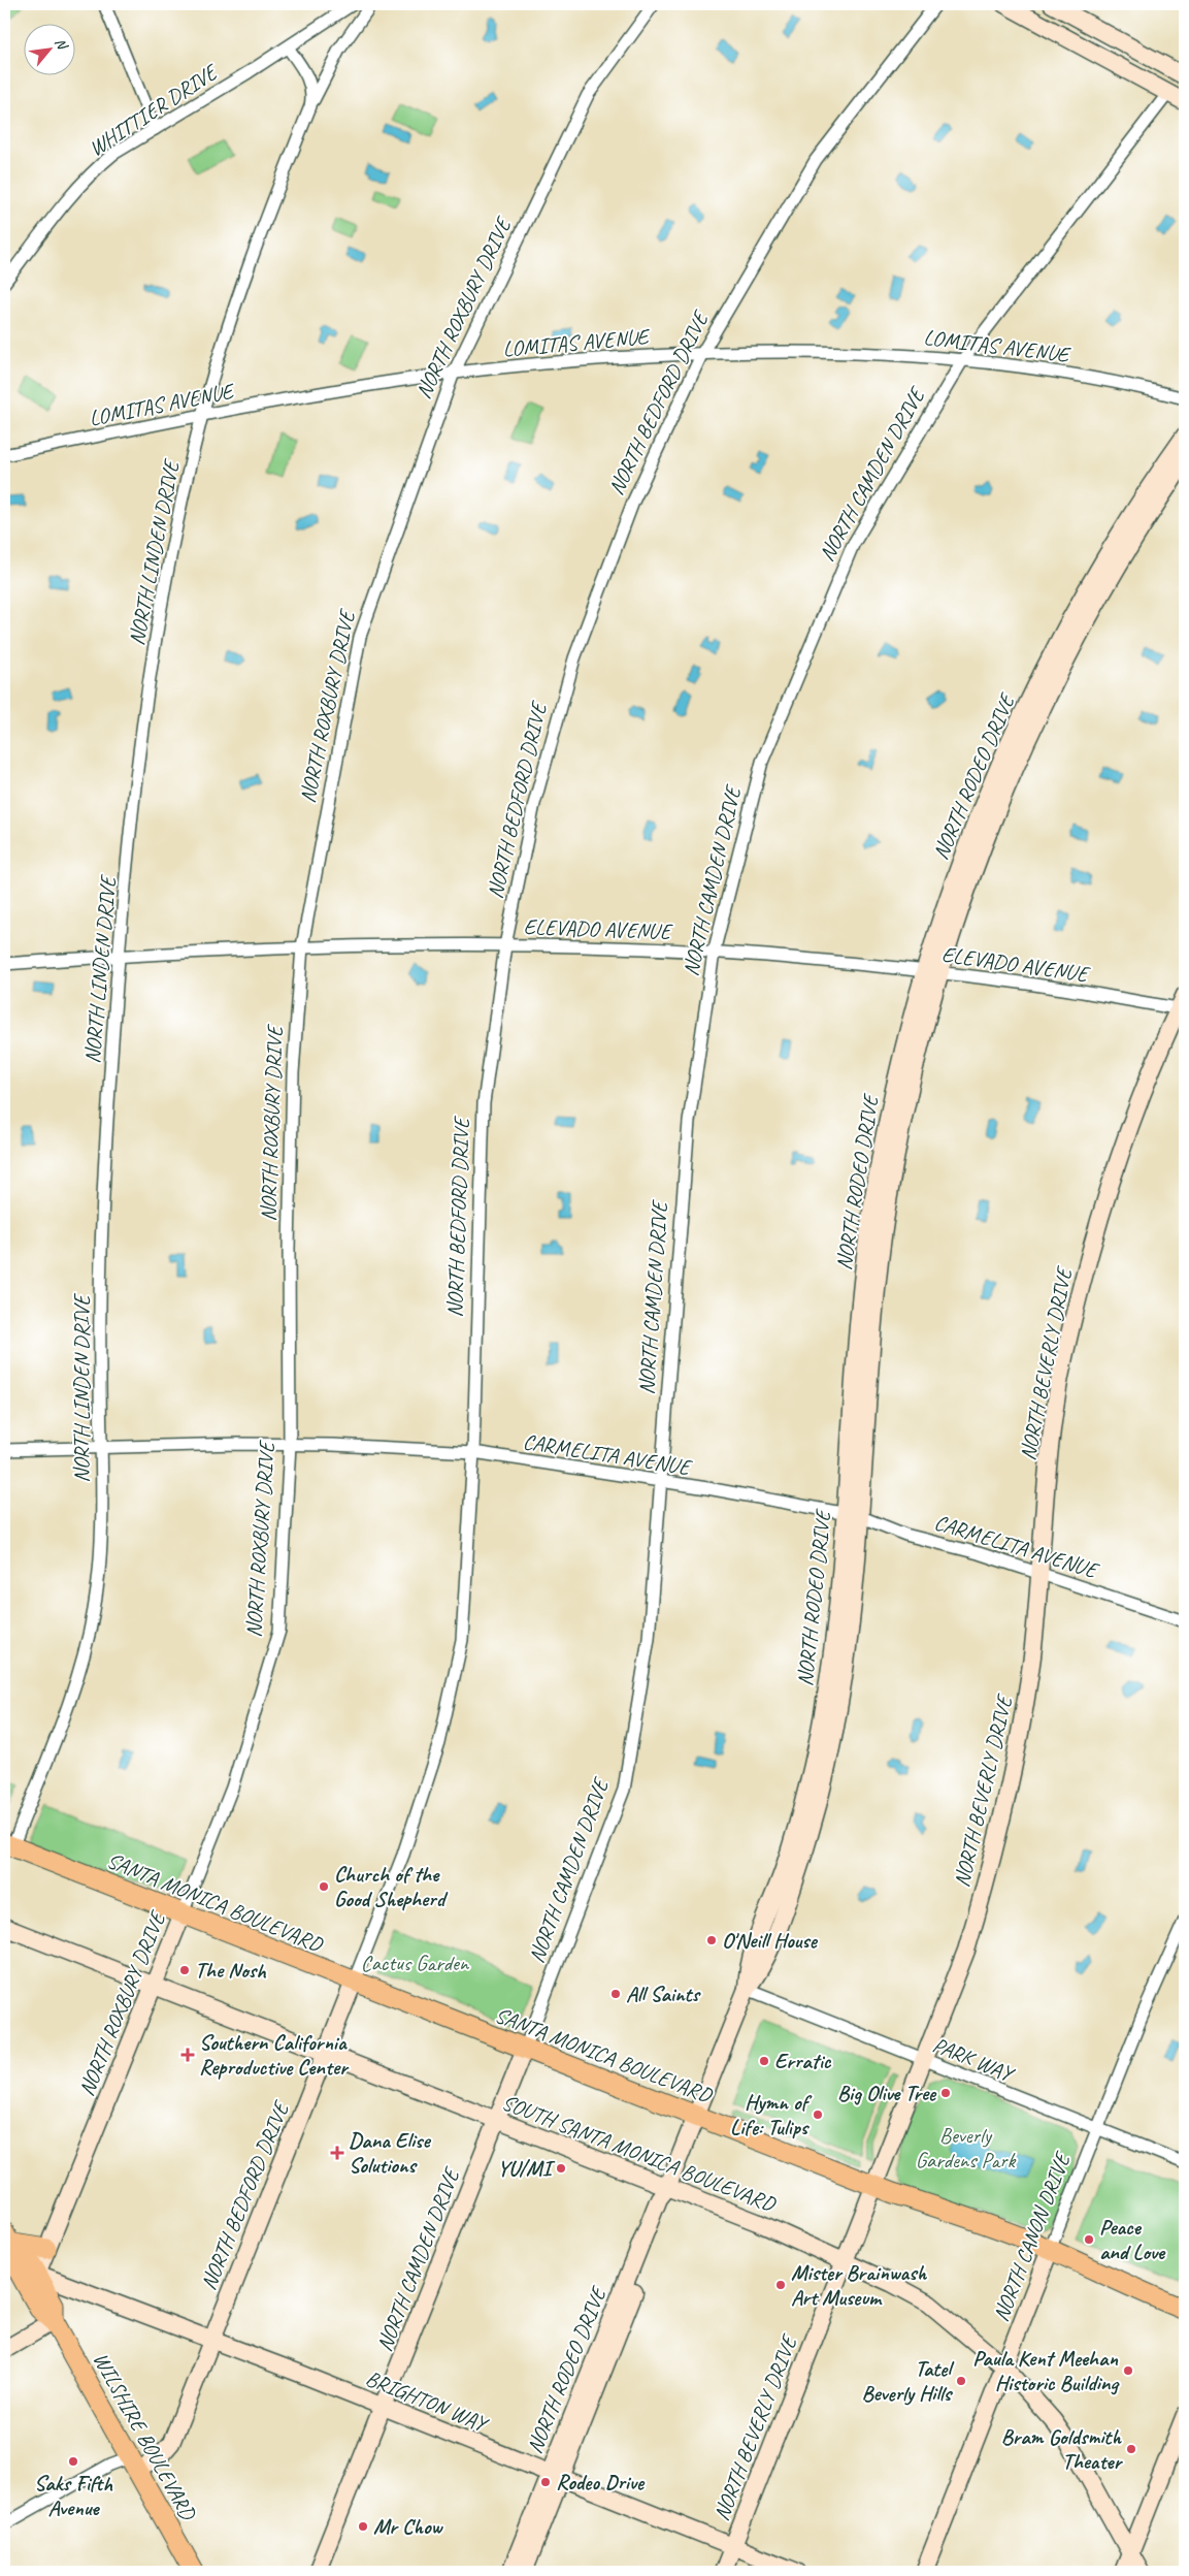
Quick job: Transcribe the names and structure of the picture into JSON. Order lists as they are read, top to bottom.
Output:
{
  "streets": {
    "main road": ["SANTA MONICA BOULEVARD", "WILSHIRE BOULEVARD"],
    "street": [
      "WHITTIER DRIVE",
      "NORTH ROXBURY DRIVE",
      "LOMITAS AVENUE",
      "NORTH BEDFORD DRIVE",
      "NORTH CAMDEN DRIVE",
      "NORTH LINDEN DRIVE",
      "NORTH RODEO DRIVE",
      "ELEVADO AVENUE",
      "NORTH BEVERLY DRIVE",
      "CARMELITA AVENUE",
      "PARK WAY",
      "SOUTH SANTA MONICA BOULEVARD",
      "NORTH CANON DRIVE",
      "BRIGHTON WAY"
    ]
  },
  "crossings": [
    ["WHITTIER DRIVE", "NORTH LINDEN DRIVE"],
    ["NORTH ROXBURY DRIVE", "LOMITAS AVENUE"],
    ["NORTH ROXBURY DRIVE", "ELEVADO AVENUE"],
    ["NORTH ROXBURY DRIVE", "CARMELITA AVENUE"],
    ["NORTH ROXBURY DRIVE", "SANTA MONICA BOULEVARD"],
    ["NORTH ROXBURY DRIVE", "SOUTH SANTA MONICA BOULEVARD"],
    ["NORTH ROXBURY DRIVE", "BRIGHTON WAY"],
    ["NORTH ROXBURY DRIVE", "WILSHIRE BOULEVARD"],
    ["LOMITAS AVENUE", "NORTH BEDFORD DRIVE"],
    ["LOMITAS AVENUE", "NORTH CAMDEN DRIVE"],
    ["LOMITAS AVENUE", "NORTH LINDEN DRIVE"],
    ["NORTH BEDFORD DRIVE", "ELEVADO AVENUE"],
    ["NORTH BEDFORD DRIVE", "CARMELITA AVENUE"],
    ["NORTH BEDFORD DRIVE", "SANTA MONICA BOULEVARD"],
    ["NORTH BEDFORD DRIVE", "SOUTH SANTA MONICA BOULEVARD"],
    ["NORTH BEDFORD DRIVE", "BRIGHTON WAY"],
    ["NORTH BEDFORD DRIVE", "WILSHIRE BOULEVARD"],
    ["NORTH CAMDEN DRIVE", "ELEVADO AVENUE"],
    ["NORTH CAMDEN DRIVE", "CARMELITA AVENUE"],
    ["NORTH CAMDEN DRIVE", "SANTA MONICA BOULEVARD"],
    ["NORTH CAMDEN DRIVE", "SOUTH SANTA MONICA BOULEVARD"],
    ["NORTH CAMDEN DRIVE", "BRIGHTON WAY"],
    ["NORTH LINDEN DRIVE", "ELEVADO AVENUE"],
    ["NORTH LINDEN DRIVE", "CARMELITA AVENUE"],
    ["NORTH LINDEN DRIVE", "SANTA MONICA BOULEVARD"],
    ["NORTH RODEO DRIVE", "ELEVADO AVENUE"],
    ["NORTH RODEO DRIVE", "CARMELITA AVENUE"],
    ["NORTH RODEO DRIVE", "SANTA MONICA BOULEVARD"],
    ["NORTH RODEO DRIVE", "PARK WAY"],
    ["NORTH RODEO DRIVE", "SOUTH SANTA MONICA BOULEVARD"],
    ["NORTH RODEO DRIVE", "BRIGHTON WAY"],
    ["ELEVADO AVENUE", "NORTH BEVERLY DRIVE"],
    ["NORTH BEVERLY DRIVE", "CARMELITA AVENUE"],
    ["NORTH BEVERLY DRIVE", "SANTA MONICA BOULEVARD"],
    ["NORTH BEVERLY DRIVE", "PARK WAY"],
    ["NORTH BEVERLY DRIVE", "SOUTH SANTA MONICA BOULEVARD"],
    ["NORTH BEVERLY DRIVE", "BRIGHTON WAY"],
    ["SANTA MONICA BOULEVARD", "NORTH CANON DRIVE"],
    ["PARK WAY", "NORTH CANON DRIVE"],
    ["SOUTH SANTA MONICA BOULEVARD", "NORTH CANON DRIVE"],
    ["BRIGHTON WAY", "WILSHIRE BOULEVARD"]
  ],
  "parks": ["Cactus Garden", "Beverly Gardens Park"],
  "places": {
    "other": [
      "Church of the Good Shepherd",
      "O'Neill House",
      "The Nosh",
      "All Saints",
      "Erratic",
      "Big Olive Tree",
      "Hymn of Life: Tulips",
      "YU/MI",
      "Peace and Love",
      "Mister Brainwash Art Museum",
      "Paula Kent Meehan Historic Building",
      "Tatel Beverly Hills",
      "Bram Goldsmith Theater",
      "Saks Fifth Avenue",
      "Rodeo Drive",
      "Mr Chow"
    ],
    "health": ["Southern California Reproductive Center", "Dana Elise Solutions"]
  },
  "north": "top right"
}
